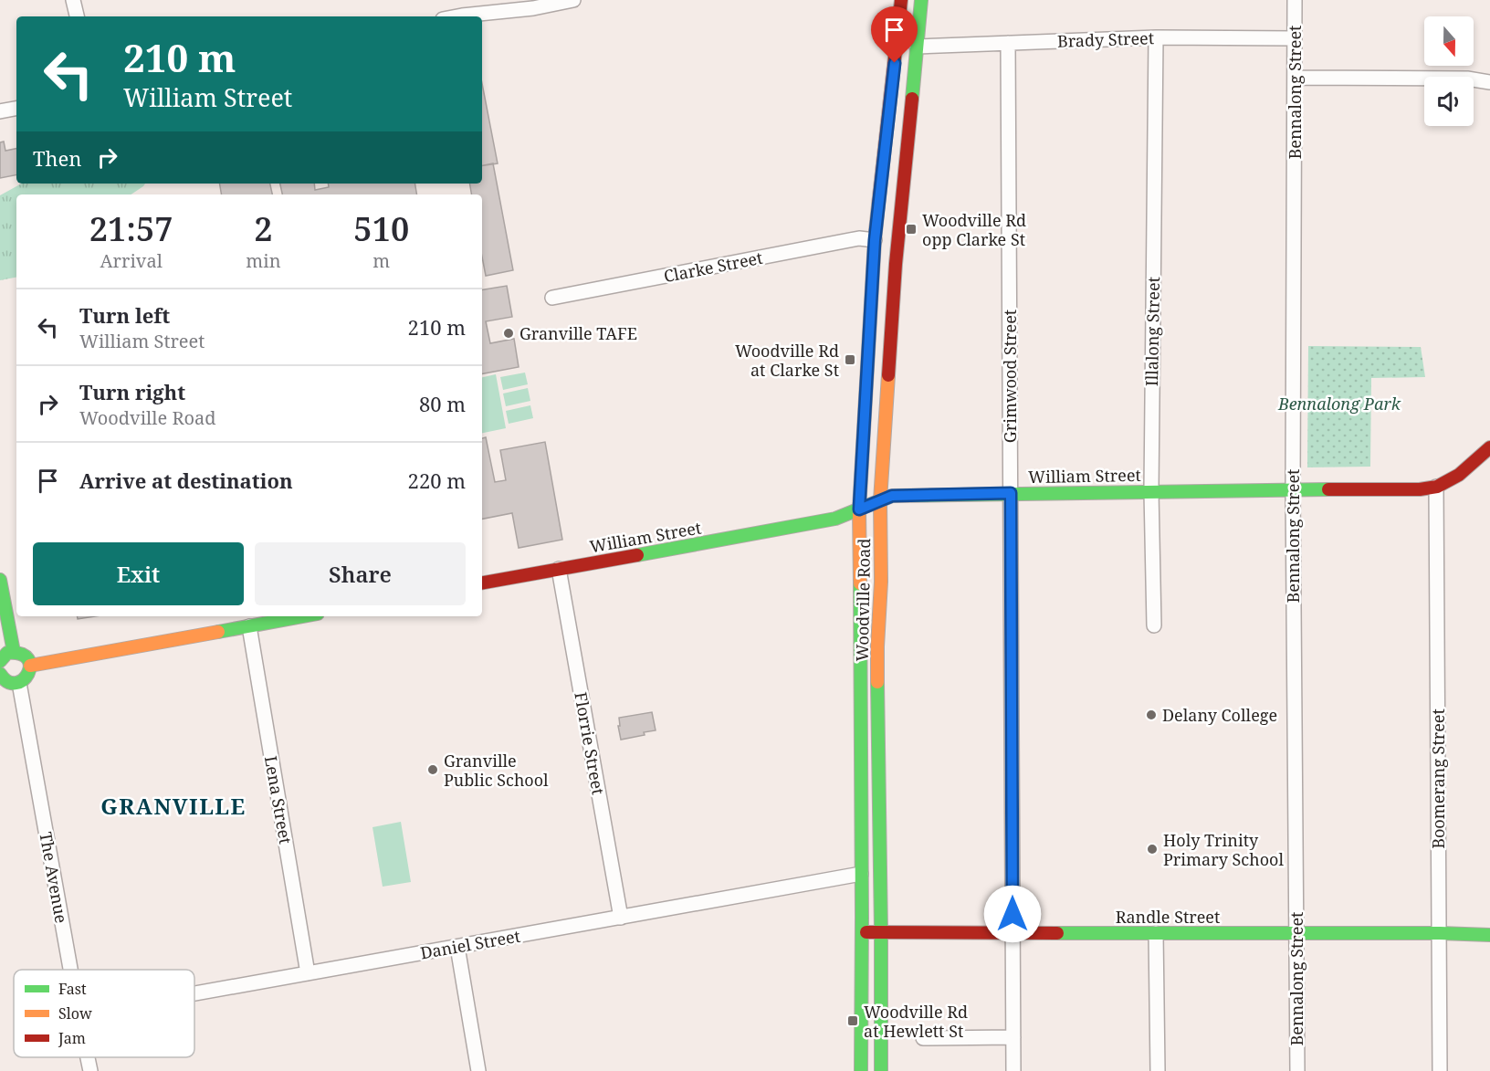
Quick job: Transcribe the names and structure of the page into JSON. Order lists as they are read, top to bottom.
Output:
{
  "streets": {
    "main road": ["William Street", "Woodville Road", "Randle Street"],
    "street": [
      "Brady Street",
      "Bennalong Street",
      "Clarke Street",
      "Illalong Street",
      "Grimwood Street",
      "Florrie Street",
      "Boomerang Street",
      "Lena Street",
      "The Avenue",
      "Daniel Street"
    ]
  },
  "crossings": [
    ["Brady Street", "Bennalong Street"],
    ["Brady Street", "Illalong Street"],
    ["Brady Street", "Grimwood Street"],
    ["Brady Street", "Woodville Road"],
    ["Bennalong Street", "William Street"],
    ["Bennalong Street", "Randle Street"],
    ["Clarke Street", "Woodville Road"],
    ["Illalong Street", "William Street"],
    ["Grimwood Street", "William Street"],
    ["Grimwood Street", "Randle Street"],
    ["William Street", "Woodville Road"],
    ["William Street", "Florrie Street"],
    ["William Street", "Boomerang Street"],
    ["Woodville Road", "Randle Street"],
    ["Woodville Road", "Daniel Street"],
    ["Florrie Street", "Daniel Street"],
    ["Boomerang Street", "Randle Street"],
    ["Lena Street", "Daniel Street"]
  ],
  "districts": ["GRANVILLE"],
  "parks": ["Bennalong Park"],
  "places": {
    "transit": ["Woodville Rd opp Clarke St", "Woodville Rd at Clarke St", "Woodville Rd at Hewlett St"],
    "other": [
      "Granville TAFE",
      "Delany College",
      "Granville Public School",
      "Holy Trinity Primary School"
    ]
  },
  "legend": ["Fast", "Slow", "Jam"],
  "north": "bottom",
  "page": {
    "turn": ["210 m", "William Street"],
    "then": "Then",
    "eta": [
      "21:57",
      "Arrival",
      "2",
      "min",
      "510",
      "m"
    ],
    "list": [
      {
        "name": "Turn left",
        "note": "William Street",
        "value": "210 m"
      },
      {
        "name": "Turn right",
        "note": "Woodville Road",
        "value": "80 m"
      },
      {
        "name": "Arrive at destination",
        "value": "220 m"
      }
    ],
    "buttons": ["Exit", "Share"]
  }
}
